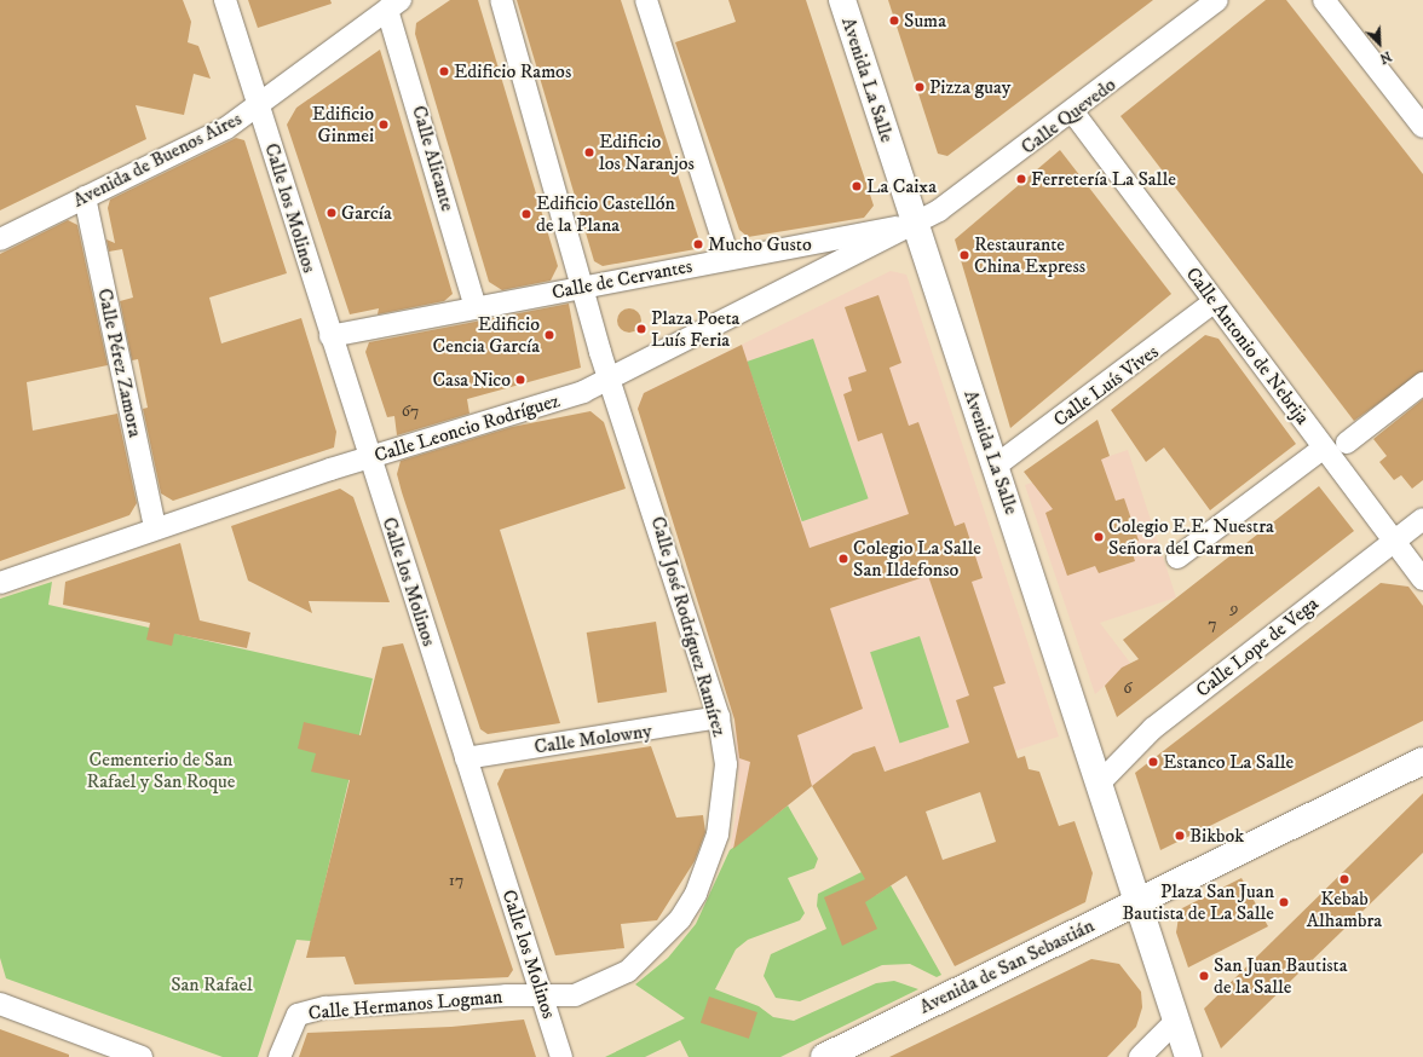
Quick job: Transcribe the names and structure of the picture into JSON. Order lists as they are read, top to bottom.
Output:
{
  "streets": {
    "main road": ["Avenida La Salle", "Avenida de San Sebastián"],
    "street": [
      "Calle Quevedo",
      "Calle Alicante",
      "Avenida de Buenos Aires",
      "Calle los Molinos",
      "Calle de Cervantes",
      "Calle Antonio de Nebrija",
      "Calle Pérez Zamora",
      "Calle Luís Vives",
      "Calle Leoncio Rodríguez",
      "Calle José Rodríguez Ramírez",
      "Calle Lope de Vega",
      "Calle Molowny",
      "Calle Hermanos Logman"
    ]
  },
  "crossings": [
    ["Avenida La Salle", "Calle Quevedo"],
    ["Avenida La Salle", "Calle de Cervantes"],
    ["Avenida La Salle", "Calle Luís Vives"],
    ["Avenida La Salle", "Calle Leoncio Rodríguez"],
    ["Avenida La Salle", "Calle Lope de Vega"],
    ["Avenida La Salle", "Avenida de San Sebastián"],
    ["Calle Quevedo", "Calle de Cervantes"],
    ["Calle Quevedo", "Calle Antonio de Nebrija"],
    ["Calle Quevedo", "Calle Leoncio Rodríguez"],
    ["Calle Alicante", "Avenida de Buenos Aires"],
    ["Calle Alicante", "Calle de Cervantes"],
    ["Avenida de Buenos Aires", "Calle los Molinos"],
    ["Avenida de Buenos Aires", "Calle Pérez Zamora"],
    ["Calle los Molinos", "Calle de Cervantes"],
    ["Calle los Molinos", "Calle Leoncio Rodríguez"],
    ["Calle los Molinos", "Calle José Rodríguez Ramírez"],
    ["Calle los Molinos", "Calle Molowny"],
    ["Calle los Molinos", "Calle Hermanos Logman"],
    ["Calle de Cervantes", "Calle Leoncio Rodríguez"],
    ["Calle de Cervantes", "Calle José Rodríguez Ramírez"],
    ["Calle Antonio de Nebrija", "Calle Luís Vives"],
    ["Calle Antonio de Nebrija", "Calle Lope de Vega"],
    ["Calle Pérez Zamora", "Calle Leoncio Rodríguez"],
    ["Calle Leoncio Rodríguez", "Calle José Rodríguez Ramírez"],
    ["Calle José Rodríguez Ramírez", "Calle Molowny"],
    ["Calle José Rodríguez Ramírez", "Calle Hermanos Logman"]
  ],
  "parks": ["Cementerio de San Rafael y San Roque", "San Rafael"],
  "places": [
    "Suma",
    "Edificio Ramos",
    "Pizza guay",
    "Edificio Ginmei",
    "Edificio los Naranjos",
    "Ferretería La Salle",
    "La Caixa",
    "García",
    "Edificio Castellón de la Plana",
    "Mucho Gusto",
    "Restaurante China Express",
    "Plaza Poeta Luís Feria",
    "Edificio Cencia García",
    "Casa Nico",
    "Colegio E.E. Nuestra Señora del Carmen",
    "Colegio La Salle San Ildefonso",
    "Estanco La Salle",
    "Bikbok",
    "Kebab Alhambra",
    "Plaza San Juan Bautista de La Salle",
    "San Juan Bautista de la Salle"
  ],
  "house_numbers": [
    "67",
    "9",
    "7",
    "6",
    "17"
  ],
  "north": "bottom right"
}
